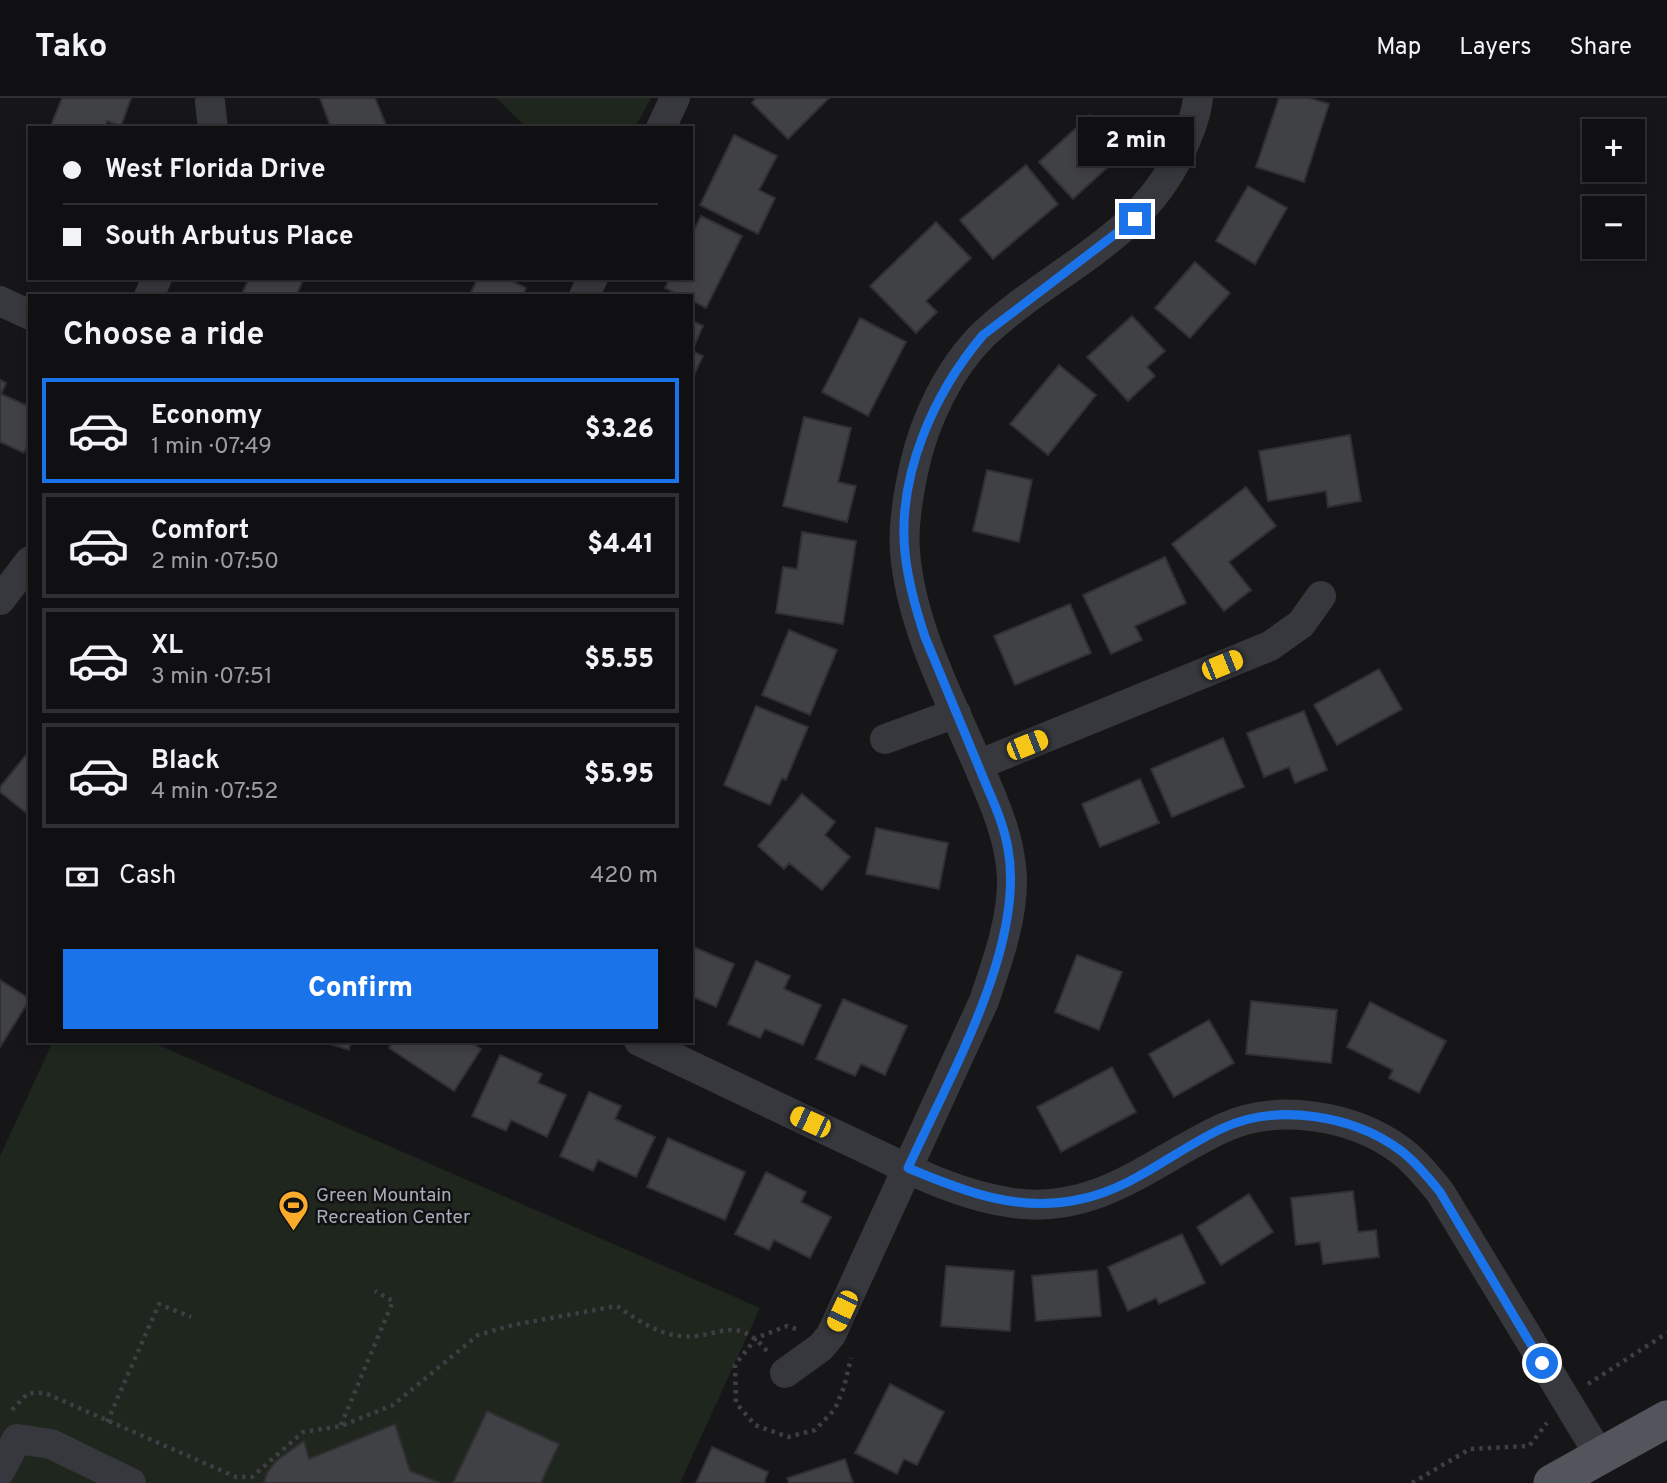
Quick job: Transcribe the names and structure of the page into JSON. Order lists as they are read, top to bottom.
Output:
{
  "places": {
    "sports": ["Green Mountain Recreation Center"]
  },
  "page": {
    "header": "Tako",
    "nav": ["Map", "Layers", "Share"],
    "bubble": "2 min",
    "map_buttons": ["+", "−"],
    "banner": ["West Florida Drive", "South Arbutus Place"],
    "heading": "Choose a ride",
    "list": [
      {
        "name": "Economy",
        "note": "1 min · 07:49",
        "value": "$3.26"
      },
      {
        "name": "Comfort",
        "note": "2 min · 07:50",
        "value": "$4.41"
      },
      {
        "name": "XL",
        "note": "3 min · 07:51",
        "value": "$5.55"
      },
      {
        "name": "Black",
        "note": "4 min · 07:52",
        "value": "$5.95"
      }
    ],
    "pay": ["Cash", "420 m"],
    "buttons": "Confirm"
  }
}
